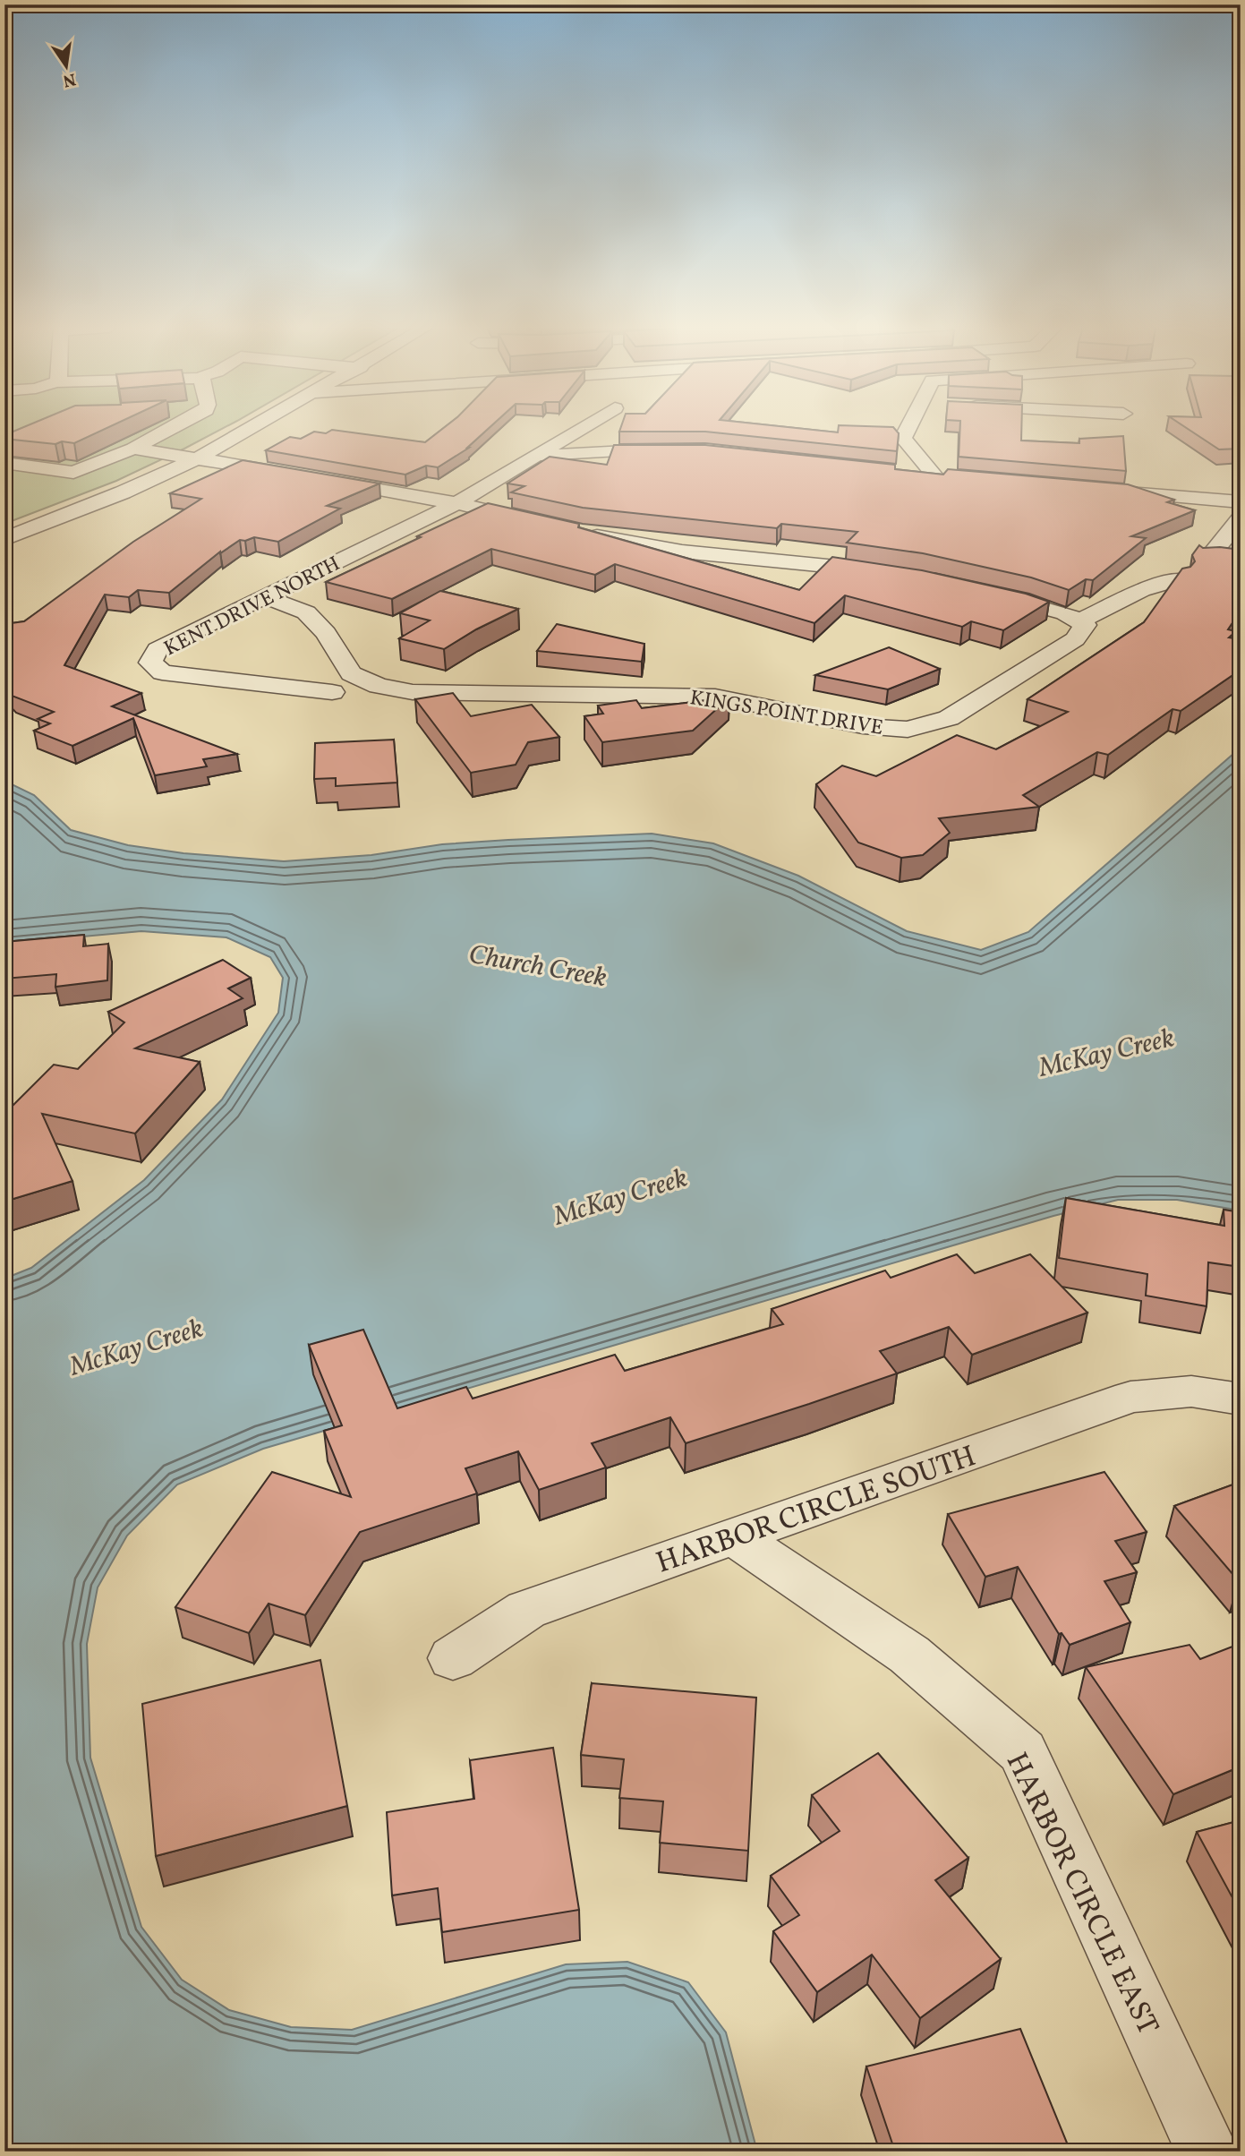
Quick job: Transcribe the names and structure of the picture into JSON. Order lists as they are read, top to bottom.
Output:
{
  "streets": {
    "street": [
      "KENT DRIVE NORTH",
      "KINGS POINT DRIVE",
      "HARBOR CIRCLE SOUTH",
      "HARBOR CIRCLE EAST"
    ]
  },
  "crossings": [
    ["KENT DRIVE NORTH", "KINGS POINT DRIVE"],
    ["HARBOR CIRCLE SOUTH", "HARBOR CIRCLE EAST"]
  ],
  "water": ["Church Creek", "McKay Creek"],
  "north": "bottom"
}
